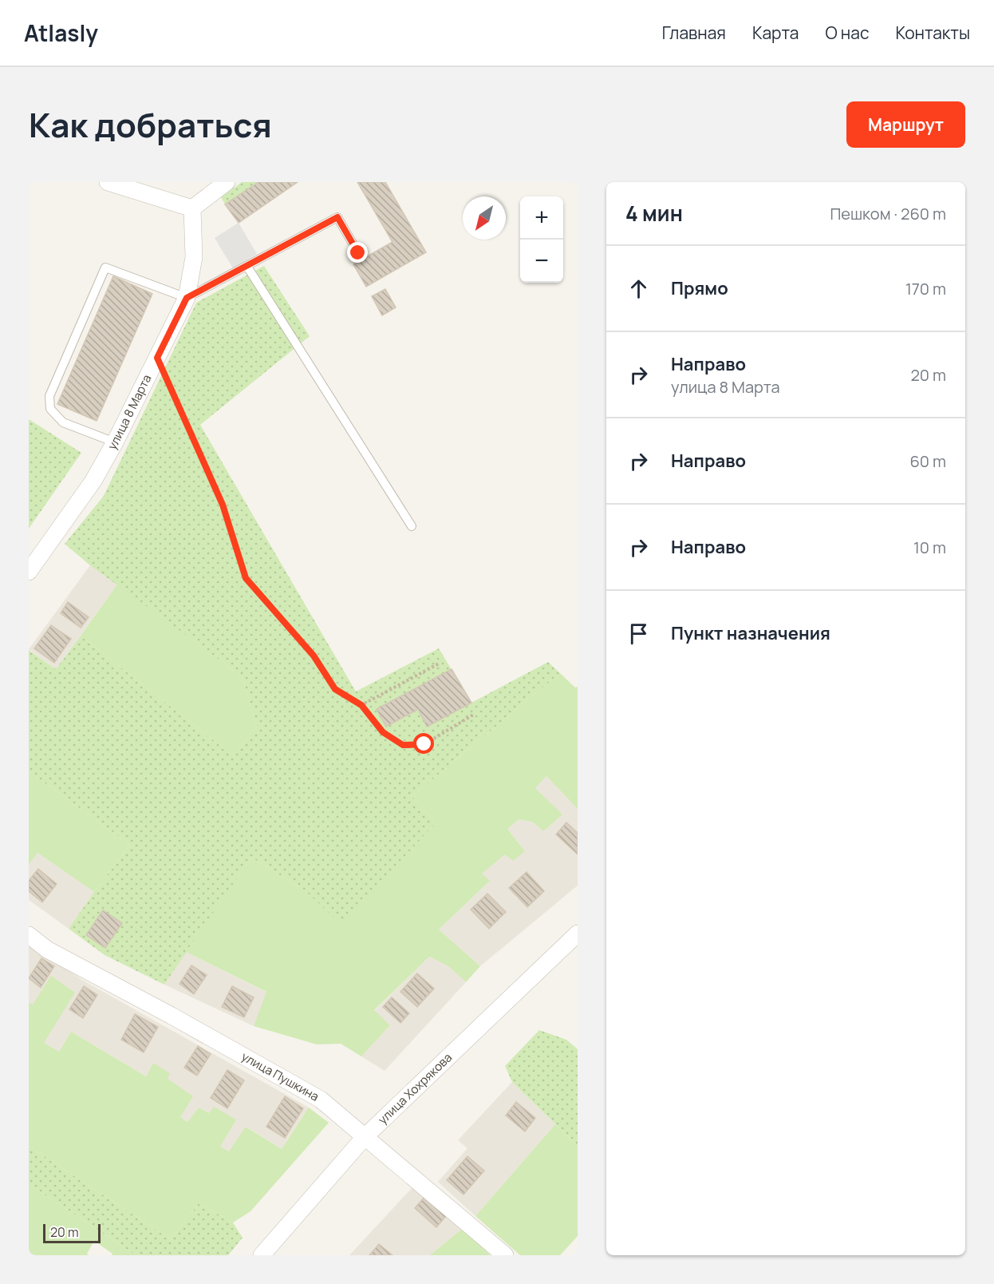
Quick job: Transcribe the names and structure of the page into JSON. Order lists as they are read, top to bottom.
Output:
{
  "streets": {
    "street": ["улица 8 Марта", "улица Пушкина", "улица Хохрякова"]
  },
  "crossings": [
    ["улица Пушкина", "улица Хохрякова"]
  ],
  "scale_bar": "20 m",
  "north": "bottom left",
  "page": {
    "header": "Atlasly",
    "nav": [
      "Главная",
      "Карта",
      "О нас",
      "Контакты"
    ],
    "title": "Как добраться",
    "buttons": "Маршрут",
    "heading": ["4 мин", "Пешком · 260 m"],
    "map_buttons": ["+", "−"],
    "list": [
      ["Прямо", "170 m"],
      ["Направо", "улица 8 Марта", "20 m"],
      ["Направо", "60 m"],
      ["Направо", "10 m"],
      "Пункт назначения"
    ],
    "scale": "20 m"
  }
}
